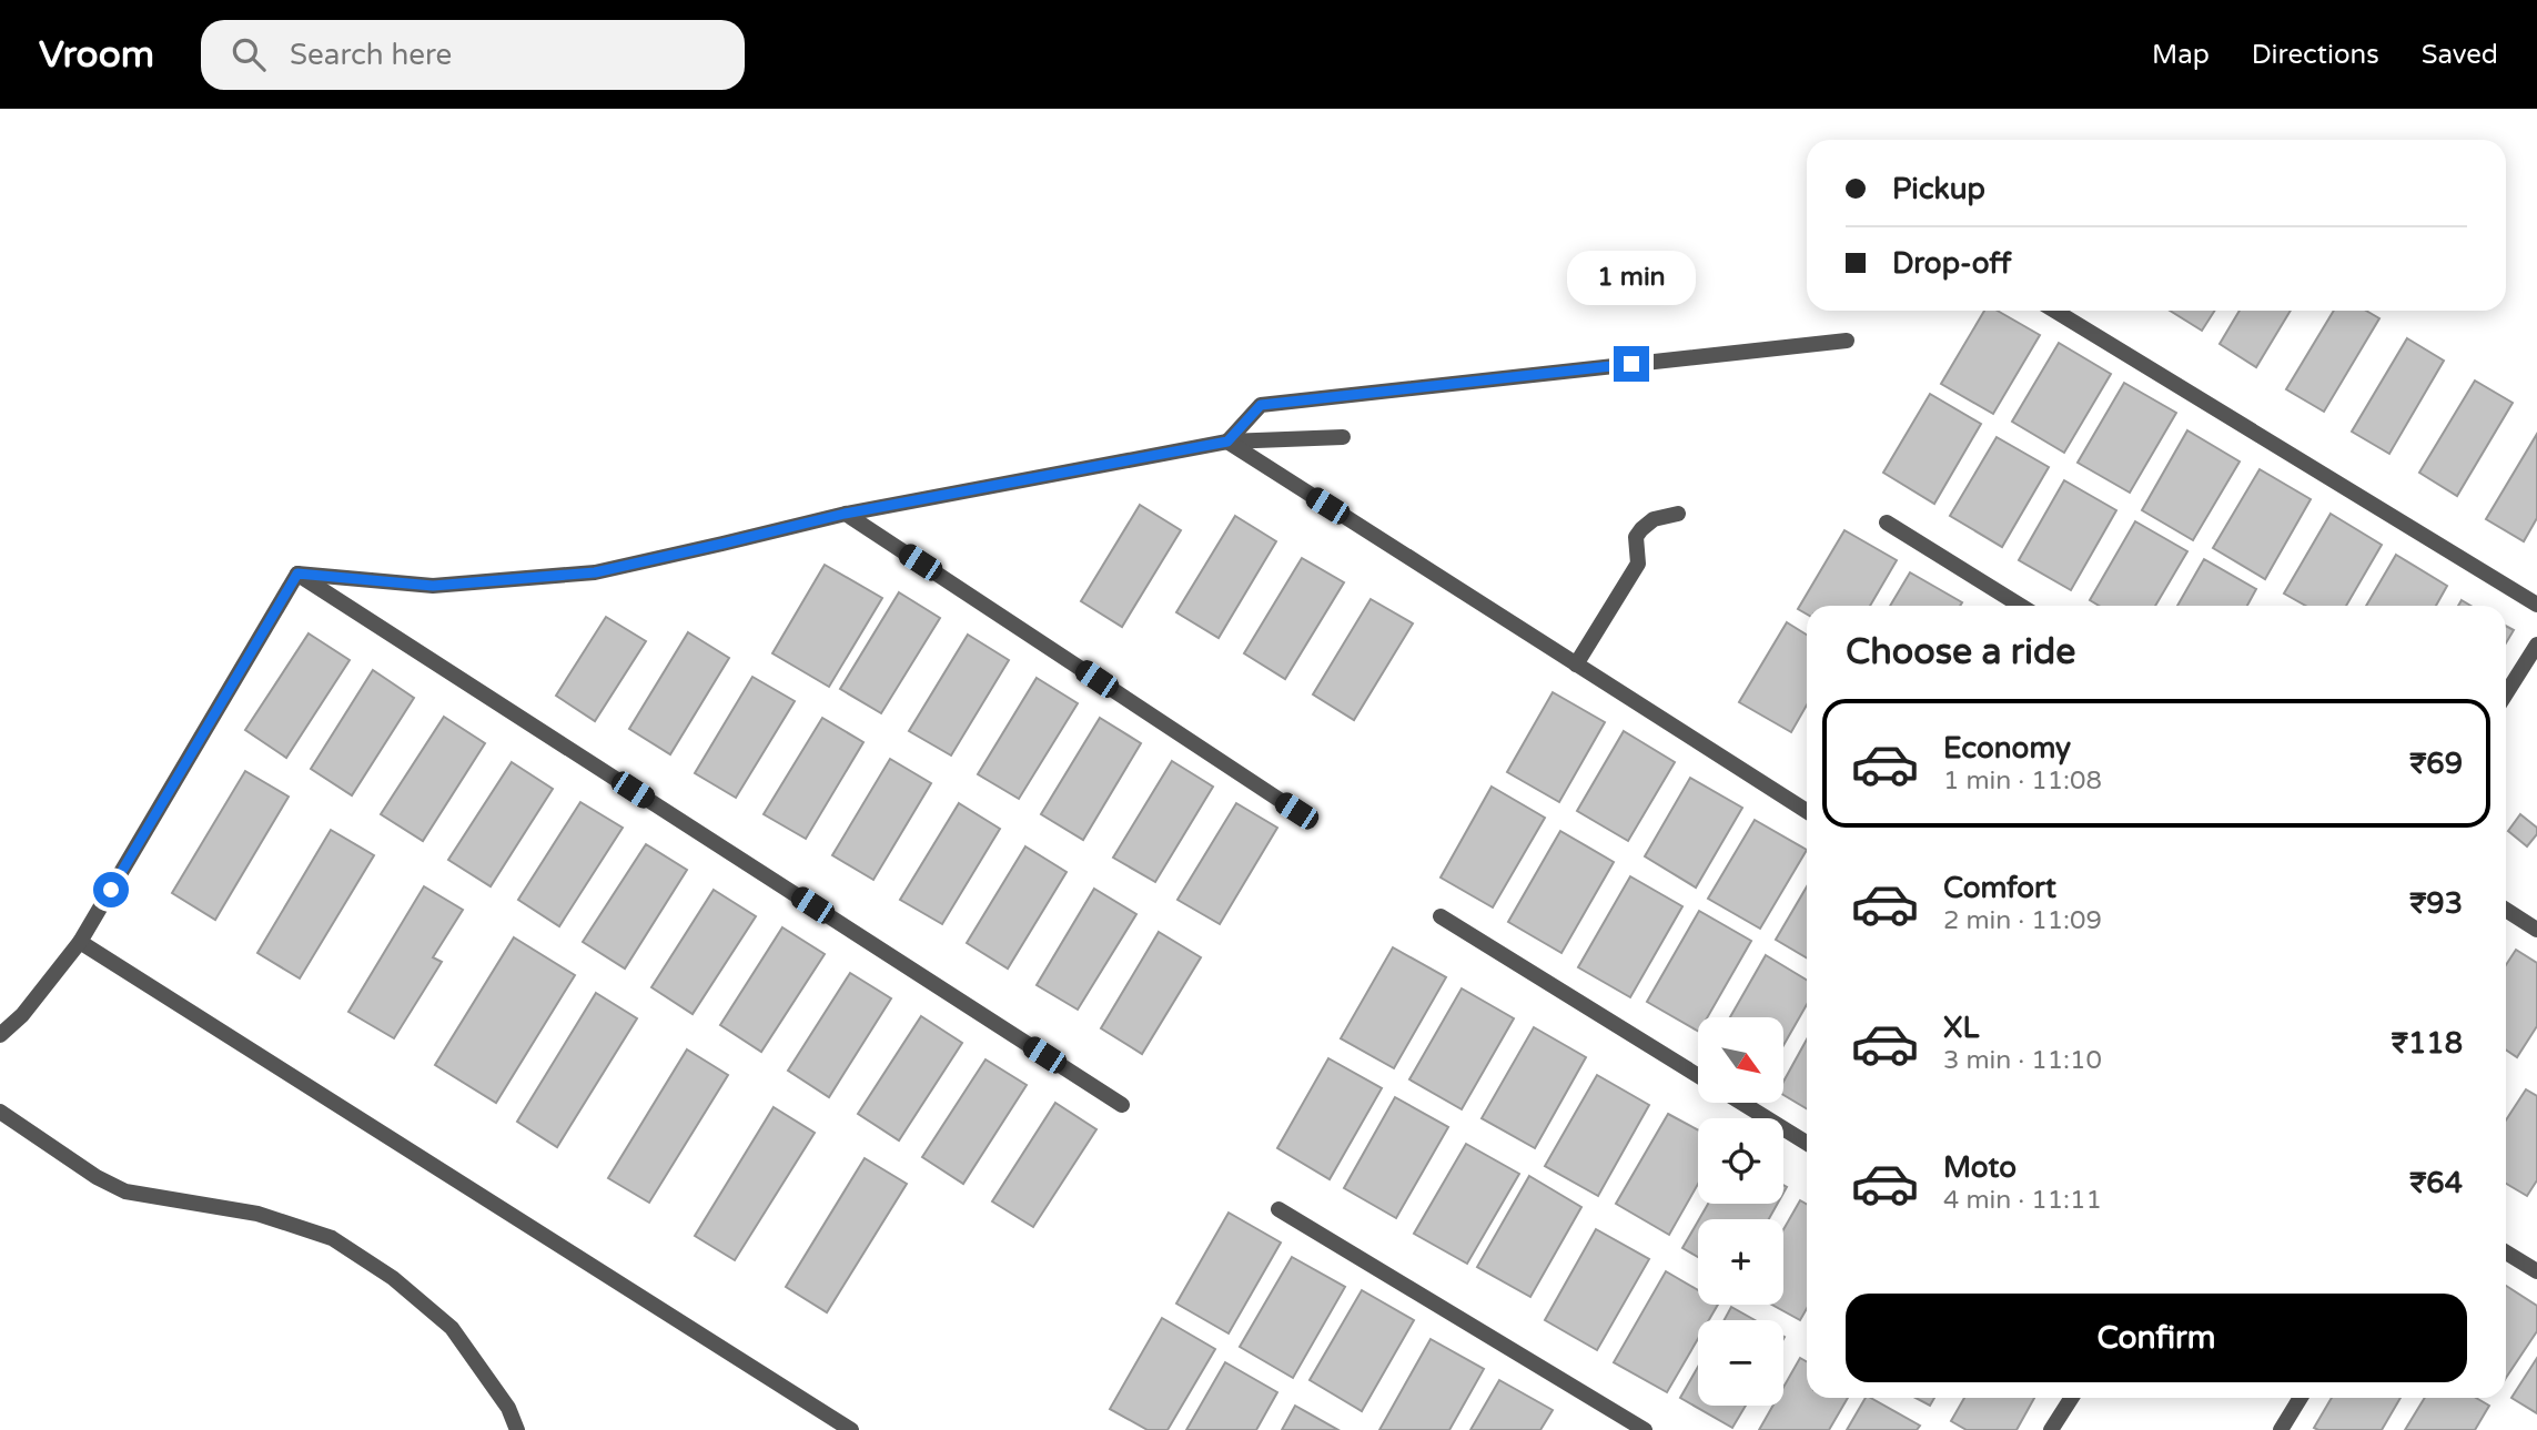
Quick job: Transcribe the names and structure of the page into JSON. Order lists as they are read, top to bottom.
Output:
{
  "north": "bottom right",
  "page": {
    "header": "Vroom",
    "search": "Search here",
    "nav": ["Map", "Directions", "Saved"],
    "banner": ["Pickup", "Drop-off"],
    "bubble": "1 min",
    "heading": "Choose a ride",
    "list": [
      {
        "name": "Economy",
        "note": "1 min · 11:08",
        "value": "₹69"
      },
      {
        "name": "Comfort",
        "note": "2 min · 11:09",
        "value": "₹93"
      },
      {
        "name": "XL",
        "note": "3 min · 11:10",
        "value": "₹118"
      },
      {
        "name": "Moto",
        "note": "4 min · 11:11",
        "value": "₹64"
      }
    ],
    "map_buttons": ["+", "−"],
    "buttons": "Confirm"
  }
}
